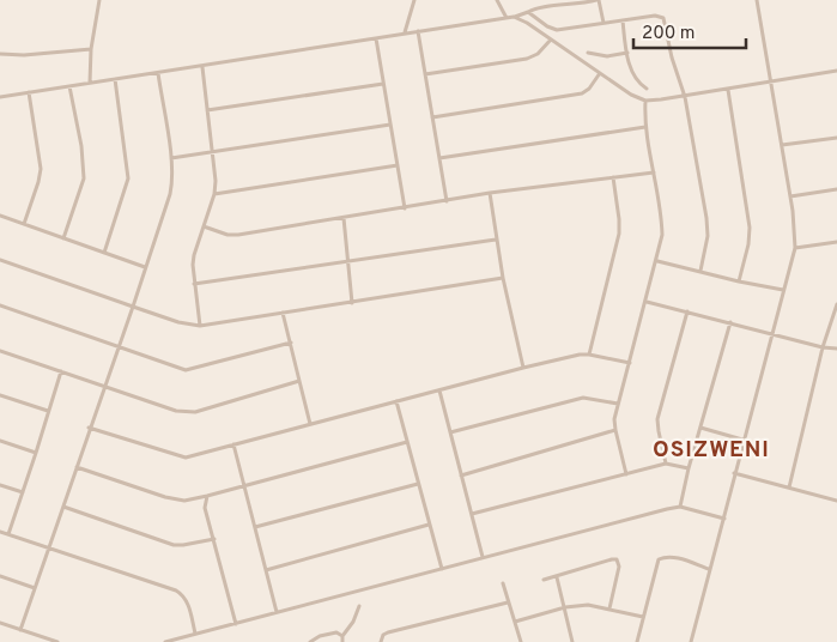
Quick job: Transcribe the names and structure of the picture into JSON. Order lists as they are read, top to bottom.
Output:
{
  "districts": ["OSIZWENI"],
  "scale_bar": "200 m"
}
